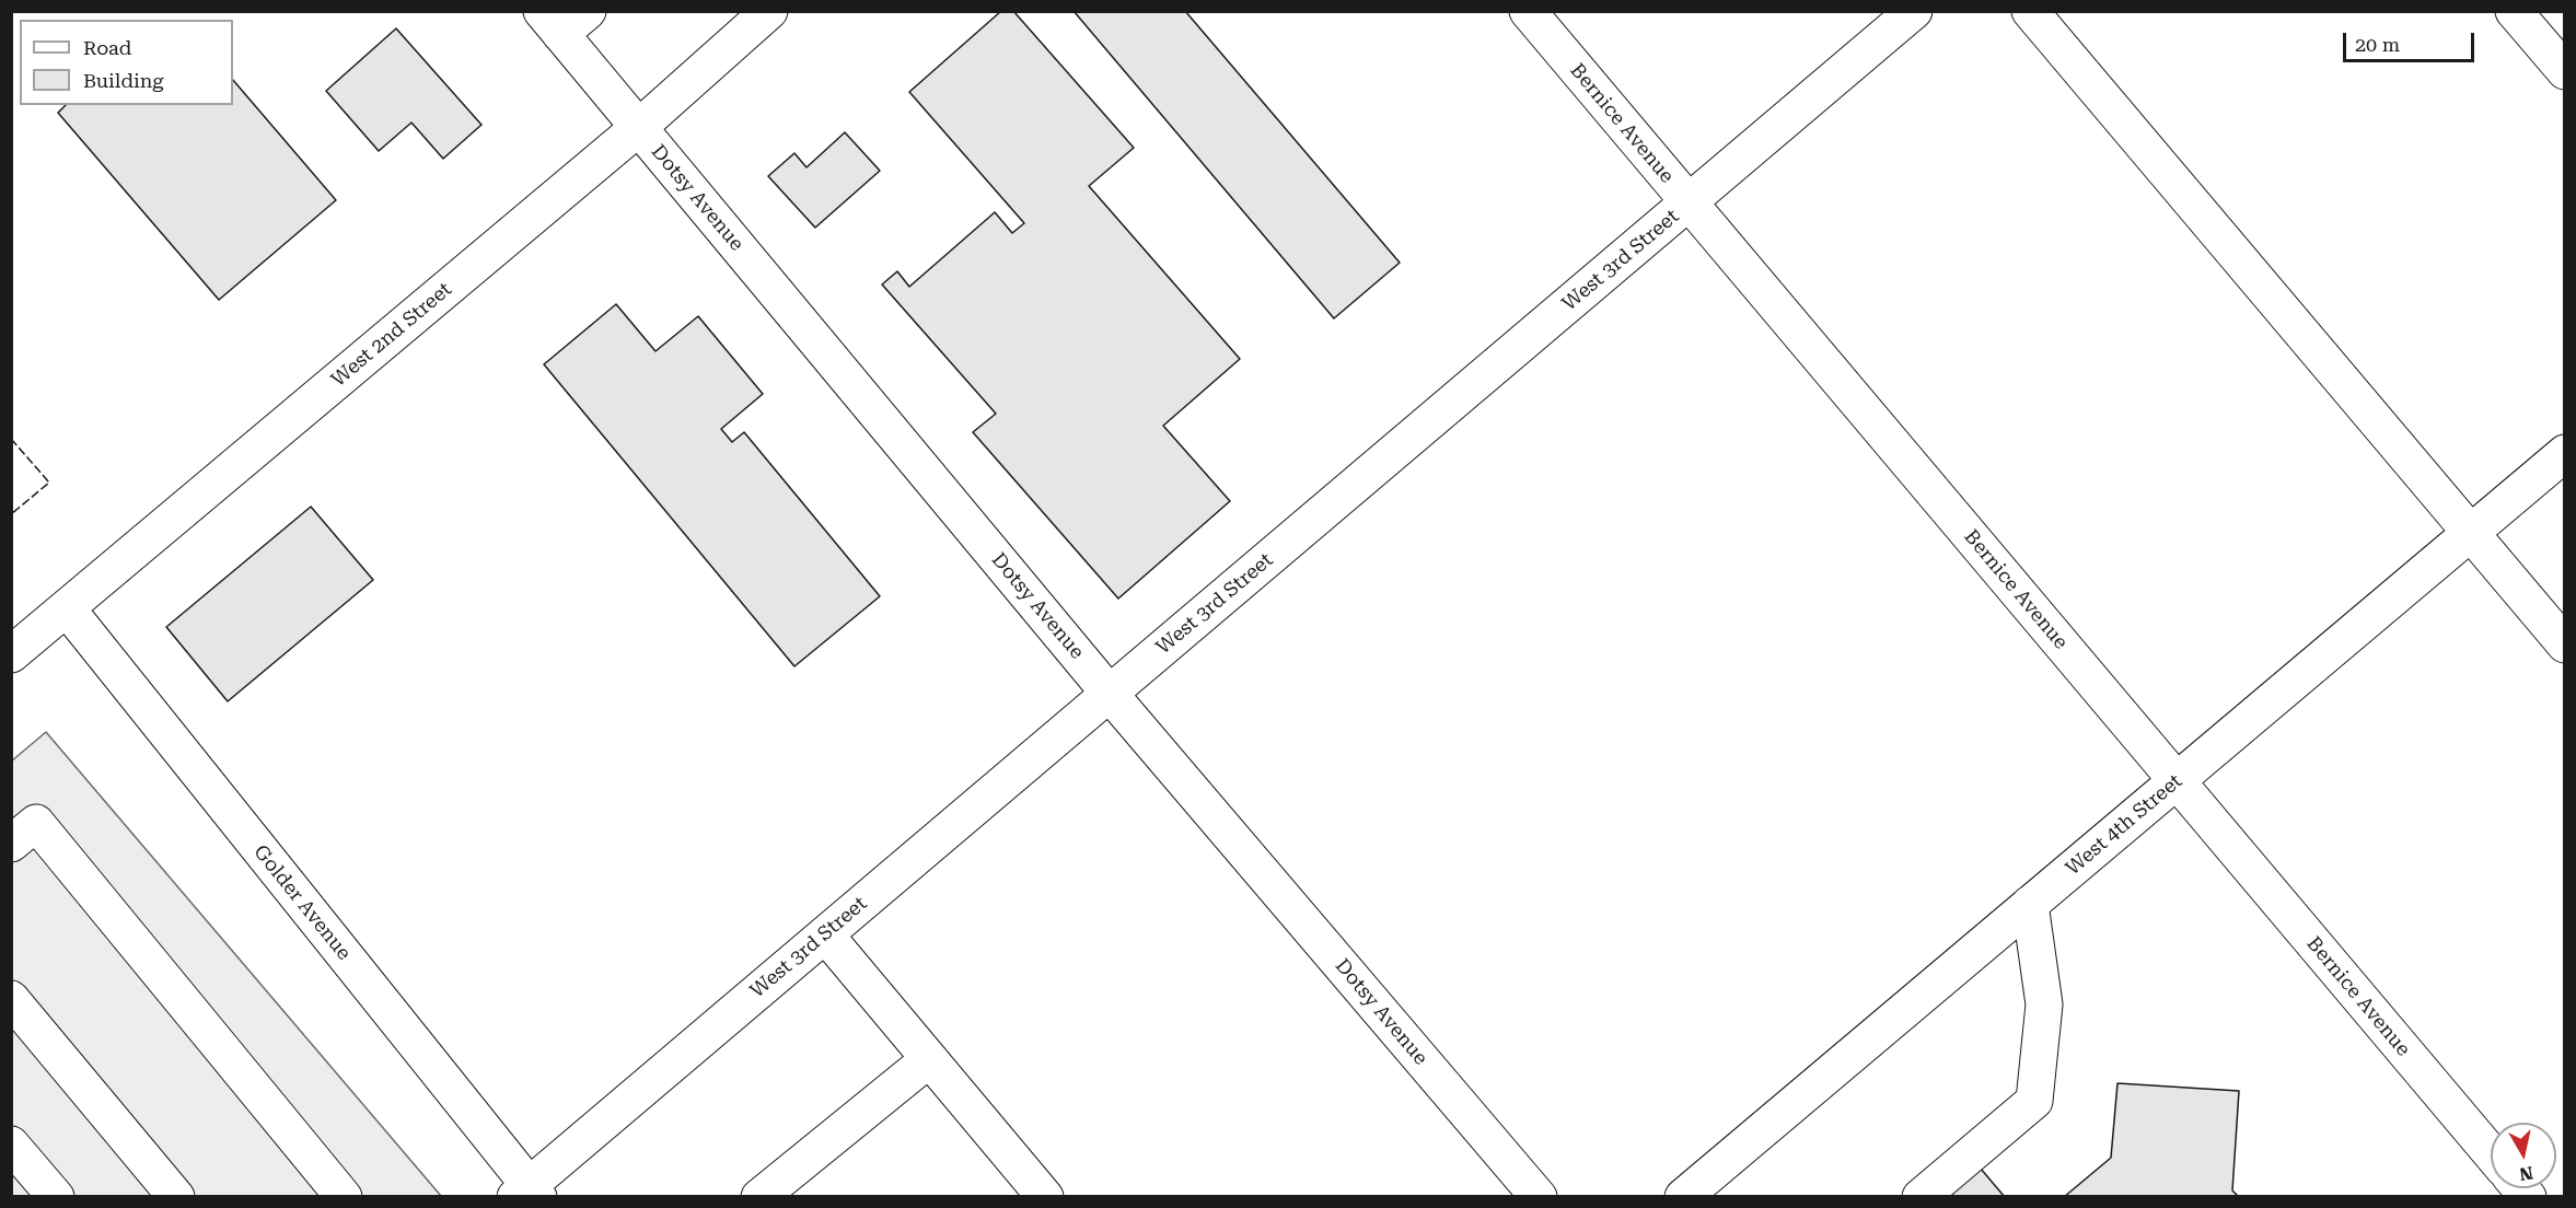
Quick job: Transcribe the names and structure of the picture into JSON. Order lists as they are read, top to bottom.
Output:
{
  "streets": {
    "street": [
      "Bernice Avenue",
      "Dotsy Avenue",
      "West 3rd Street",
      "West 2nd Street",
      "West 4th Street",
      "Golder Avenue"
    ]
  },
  "crossings": [
    ["Bernice Avenue", "West 3rd Street"],
    ["Bernice Avenue", "West 4th Street"],
    ["Dotsy Avenue", "West 3rd Street"],
    ["Dotsy Avenue", "West 2nd Street"],
    ["West 3rd Street", "Golder Avenue"],
    ["West 2nd Street", "Golder Avenue"]
  ],
  "legend": ["Road", "Building"],
  "scale_bar": "20 m",
  "north": "bottom"
}
